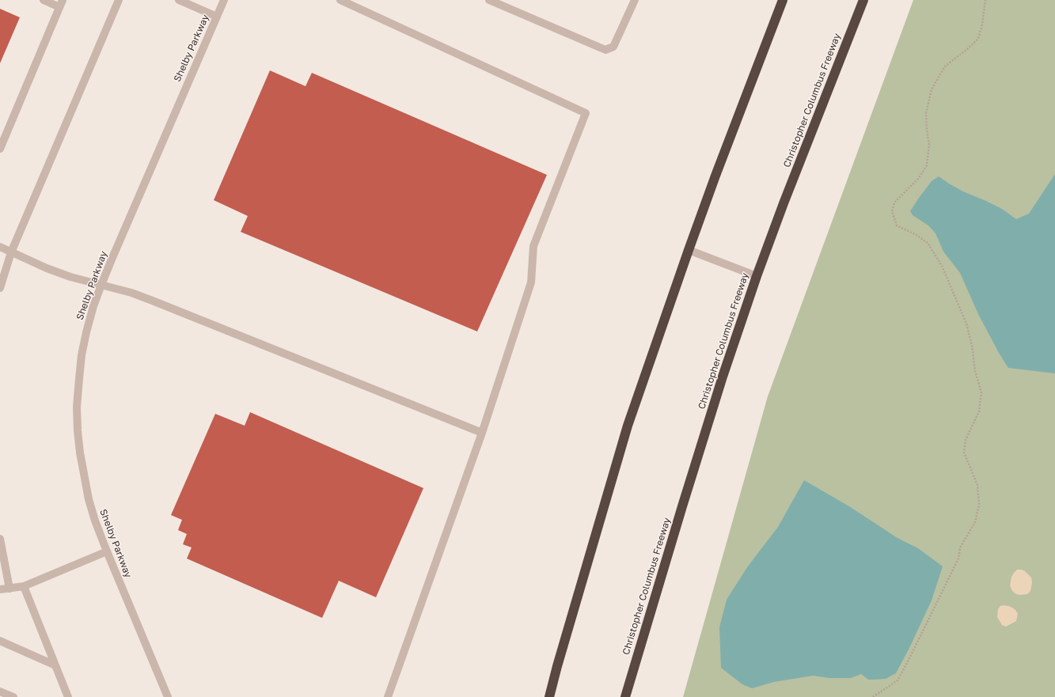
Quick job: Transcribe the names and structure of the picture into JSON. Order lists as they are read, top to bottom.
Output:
{
  "streets": {
    "highway": ["Christopher Columbus Freeway"],
    "street": ["Shelby Parkway"]
  }
}
